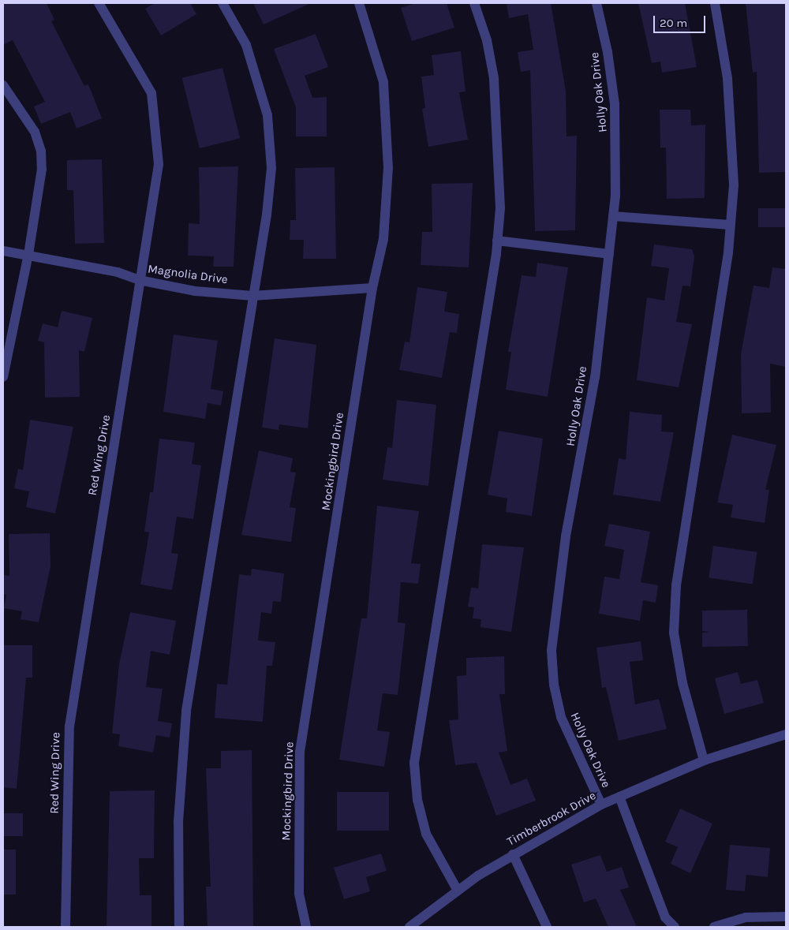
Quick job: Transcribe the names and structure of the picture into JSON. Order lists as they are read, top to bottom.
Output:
{
  "streets": {
    "street": [
      "Holly Oak Drive",
      "Magnolia Drive",
      "Red Wing Drive",
      "Mockingbird Drive",
      "Timberbrook Drive"
    ]
  },
  "crossings": [
    ["Holly Oak Drive", "Timberbrook Drive"],
    ["Magnolia Drive", "Red Wing Drive"],
    ["Magnolia Drive", "Mockingbird Drive"]
  ],
  "scale_bar": "20 m"
}
